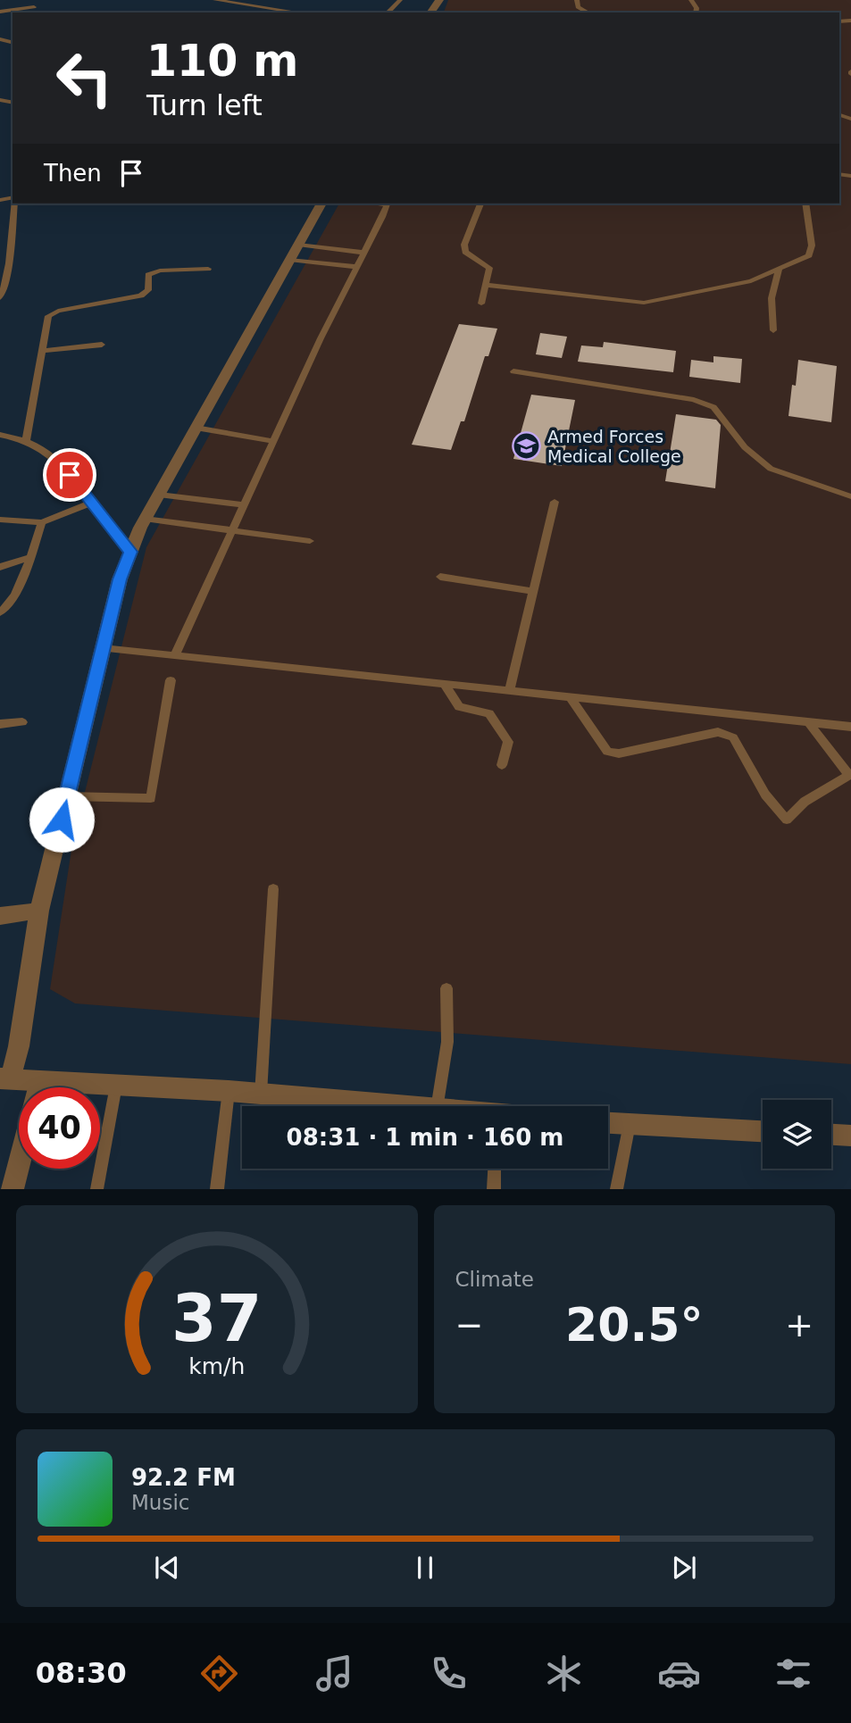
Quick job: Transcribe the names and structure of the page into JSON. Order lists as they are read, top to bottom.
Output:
{
  "places": {
    "school or university": ["Armed Forces Medical College"]
  },
  "page": {
    "turn": ["110 m", "Turn left"],
    "then": "Then",
    "limit": "40",
    "trip": "08:31 · 1 min · 160 m",
    "tile": "Climate",
    "heat": ["−", "20.5°", "+"],
    "song": ["92.2 FM", "Music"],
    "tabs": "08:30",
    "gauge": ["37", "km/h"]
  }
}
